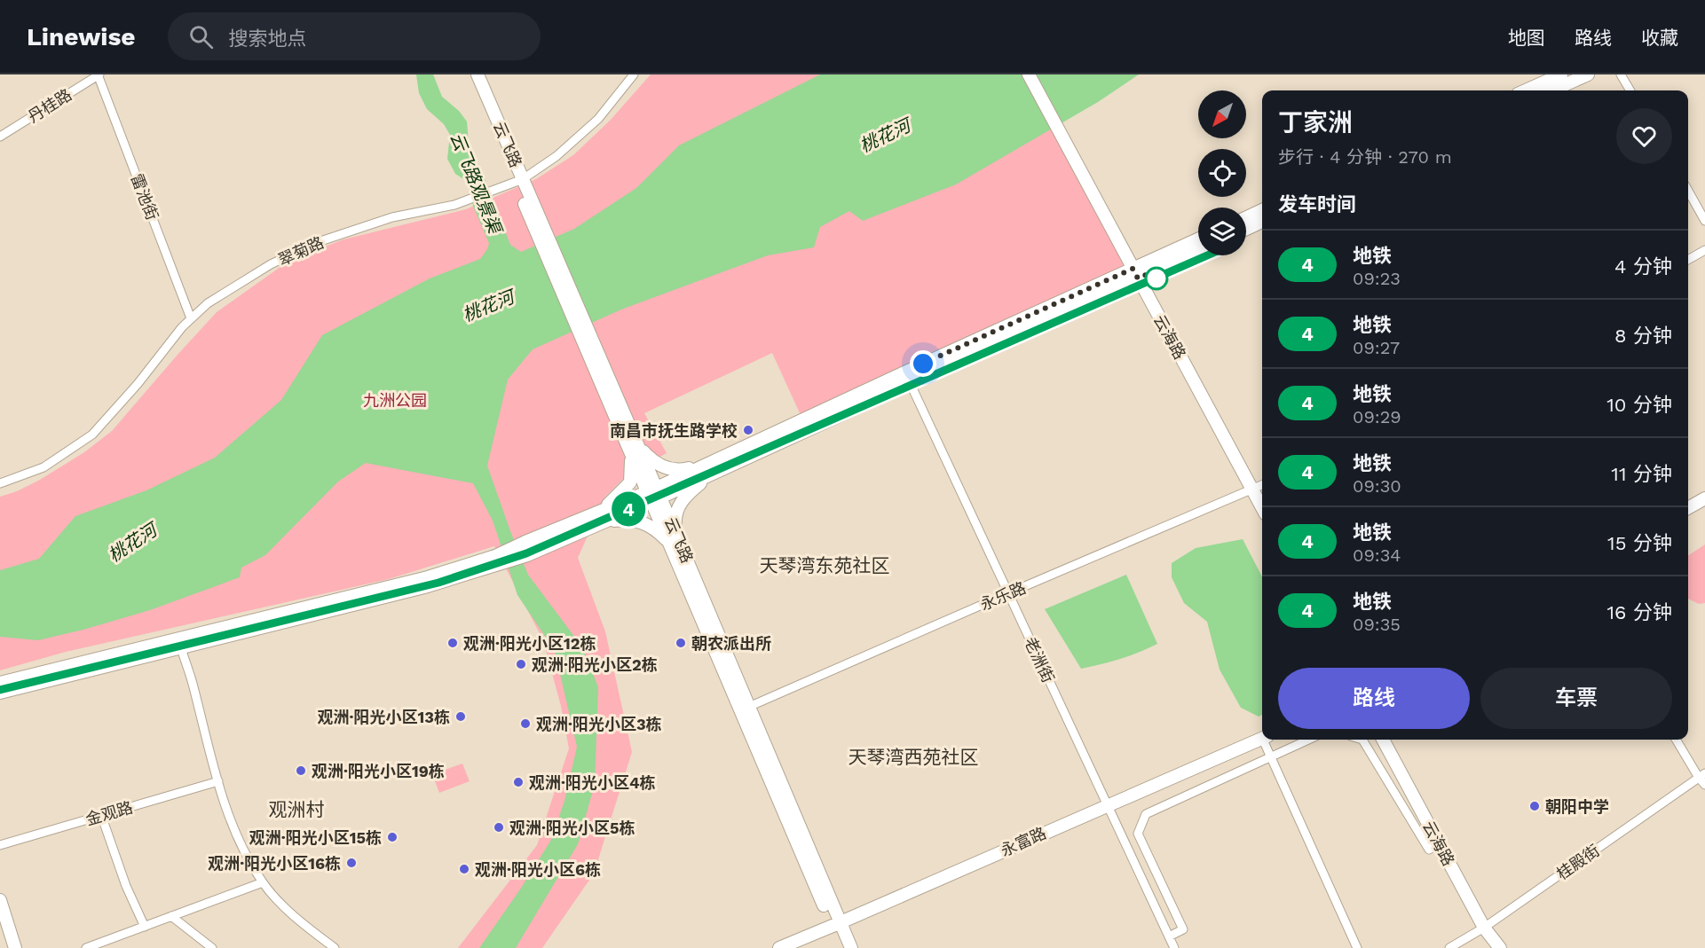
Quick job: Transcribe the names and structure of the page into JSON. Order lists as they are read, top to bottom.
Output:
{
  "streets": {
    "main road": ["云飞路", "云海路", "永富路"],
    "street": [
      "丹桂路",
      "雷池街",
      "翠菊路",
      "永乐路",
      "老洲街",
      "金观路",
      "桂殿街"
    ]
  },
  "crossings": [
    ["丹桂路", "雷池街"],
    ["云飞路", "翠菊路"],
    ["云飞路", "永乐路"],
    ["云飞路", "永富路"],
    ["雷池街", "翠菊路"],
    ["云海路", "永乐路"],
    ["云海路", "桂殿街"],
    ["永乐路", "老洲街"],
    ["老洲街", "永富路"]
  ],
  "districts": ["天琴湾东苑社区", "天琴湾西苑社区", "观洲村"],
  "water": ["桃花河", "云飞路观景渠"],
  "parks": ["九洲公园"],
  "places": [
    "南昌市抚生路学校",
    "观洲·阳光小区12栋",
    "朝农派出所",
    "观洲·阳光小区2栋",
    "观洲·阳光小区13栋",
    "观洲·阳光小区3栋",
    "观洲·阳光小区19栋",
    "观洲·阳光小区4栋",
    "朝阳中学",
    "观洲·阳光小区5栋",
    "观洲·阳光小区15栋",
    "观洲·阳光小区16栋",
    "观洲·阳光小区6栋"
  ],
  "lines": ["metro line 4"],
  "north": "bottom left",
  "page": {
    "header": "Linewise",
    "search": "搜索地点",
    "nav": ["地图", "路线", "收藏"],
    "on_map": "4",
    "heading": [
      ["丁家洲", "步行 · 4 分钟 · 270 m"],
      "发车时间"
    ],
    "list": [
      {
        "mark": "4",
        "name": "地铁",
        "note": "09:23",
        "value": "4 分钟"
      },
      {
        "mark": "4",
        "name": "地铁",
        "note": "09:27",
        "value": "8 分钟"
      },
      {
        "mark": "4",
        "name": "地铁",
        "note": "09:29",
        "value": "10 分钟"
      },
      {
        "mark": "4",
        "name": "地铁",
        "note": "09:30",
        "value": "11 分钟"
      },
      {
        "mark": "4",
        "name": "地铁",
        "note": "09:34",
        "value": "15 分钟"
      },
      {
        "mark": "4",
        "name": "地铁",
        "note": "09:35",
        "value": "16 分钟"
      }
    ],
    "buttons": ["路线", "车票"]
  }
}
